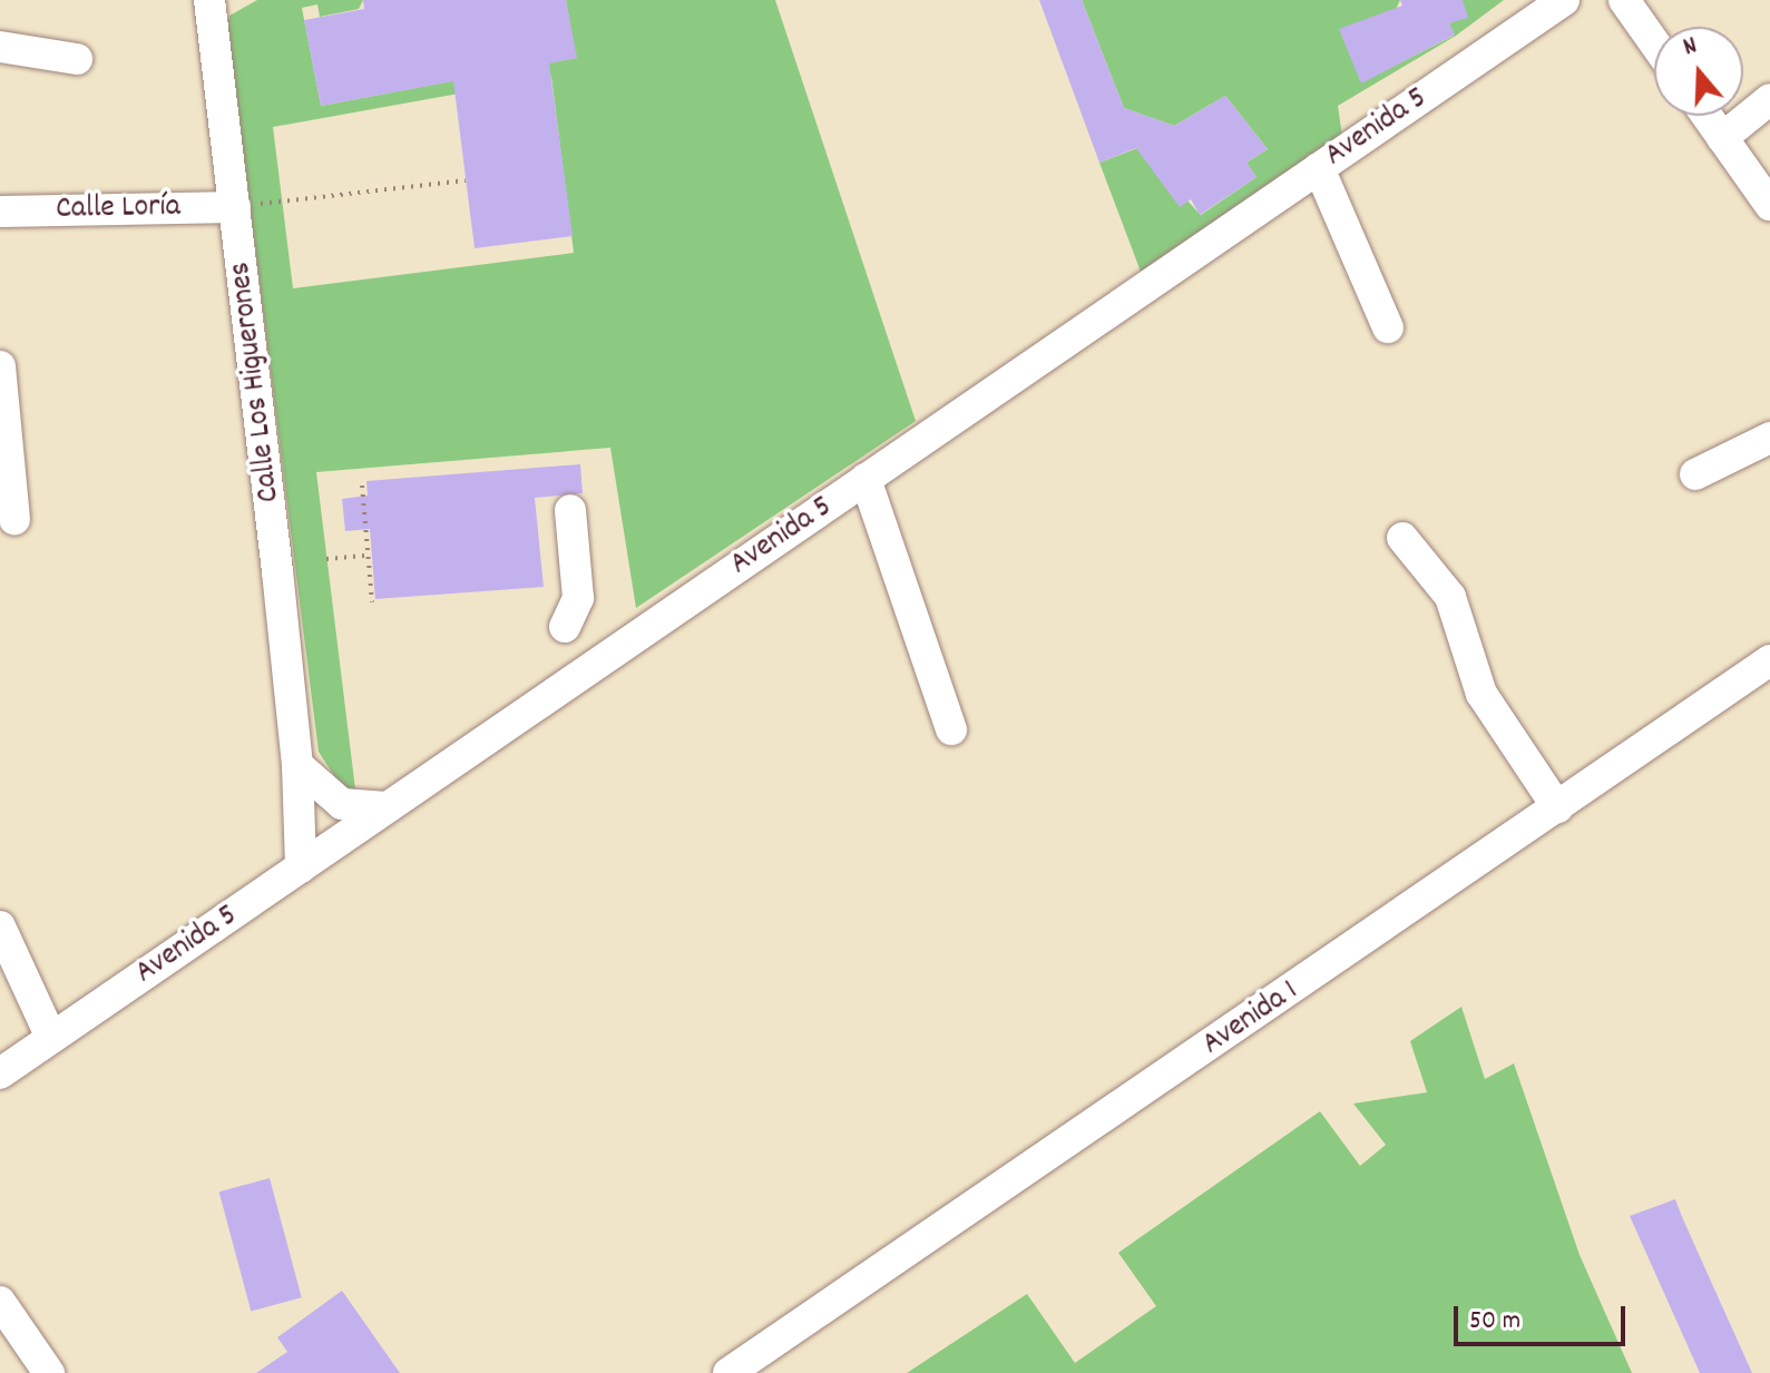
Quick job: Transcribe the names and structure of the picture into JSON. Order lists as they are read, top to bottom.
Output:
{
  "streets": {
    "street": [
      "Avenida 5",
      "Calle Loría",
      "Calle Los Higuerones",
      "Avenida 1"
    ]
  },
  "crossings": [
    ["Avenida 5", "Calle Los Higuerones"],
    ["Calle Loría", "Calle Los Higuerones"]
  ],
  "scale_bar": "50 m",
  "north": "top"
}
